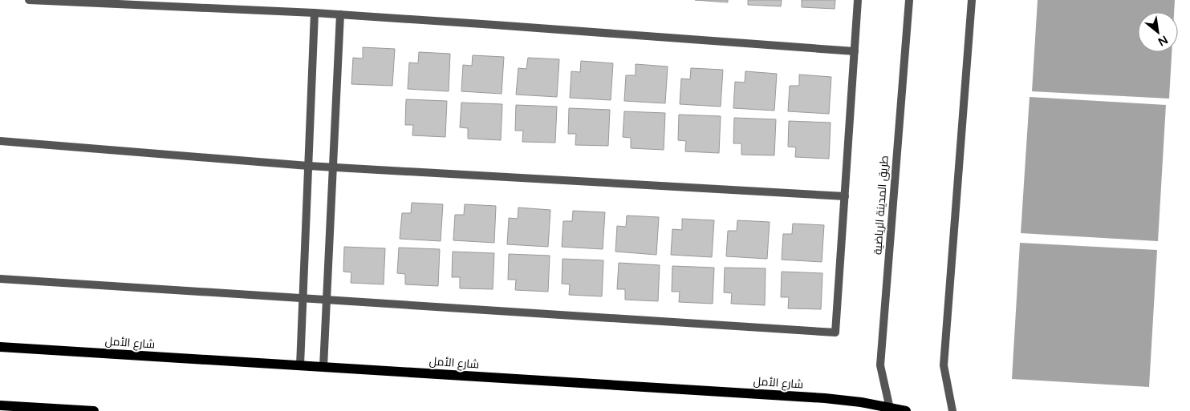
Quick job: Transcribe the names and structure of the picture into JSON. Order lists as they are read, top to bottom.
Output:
{
  "streets": {
    "main road": ["شارع الأمل"],
    "street": ["طريق المدينة الرياضية"]
  },
  "crossings": [
    ["طريق المدينة الرياضية", "شارع الأمل"]
  ],
  "north": "bottom right"
}
